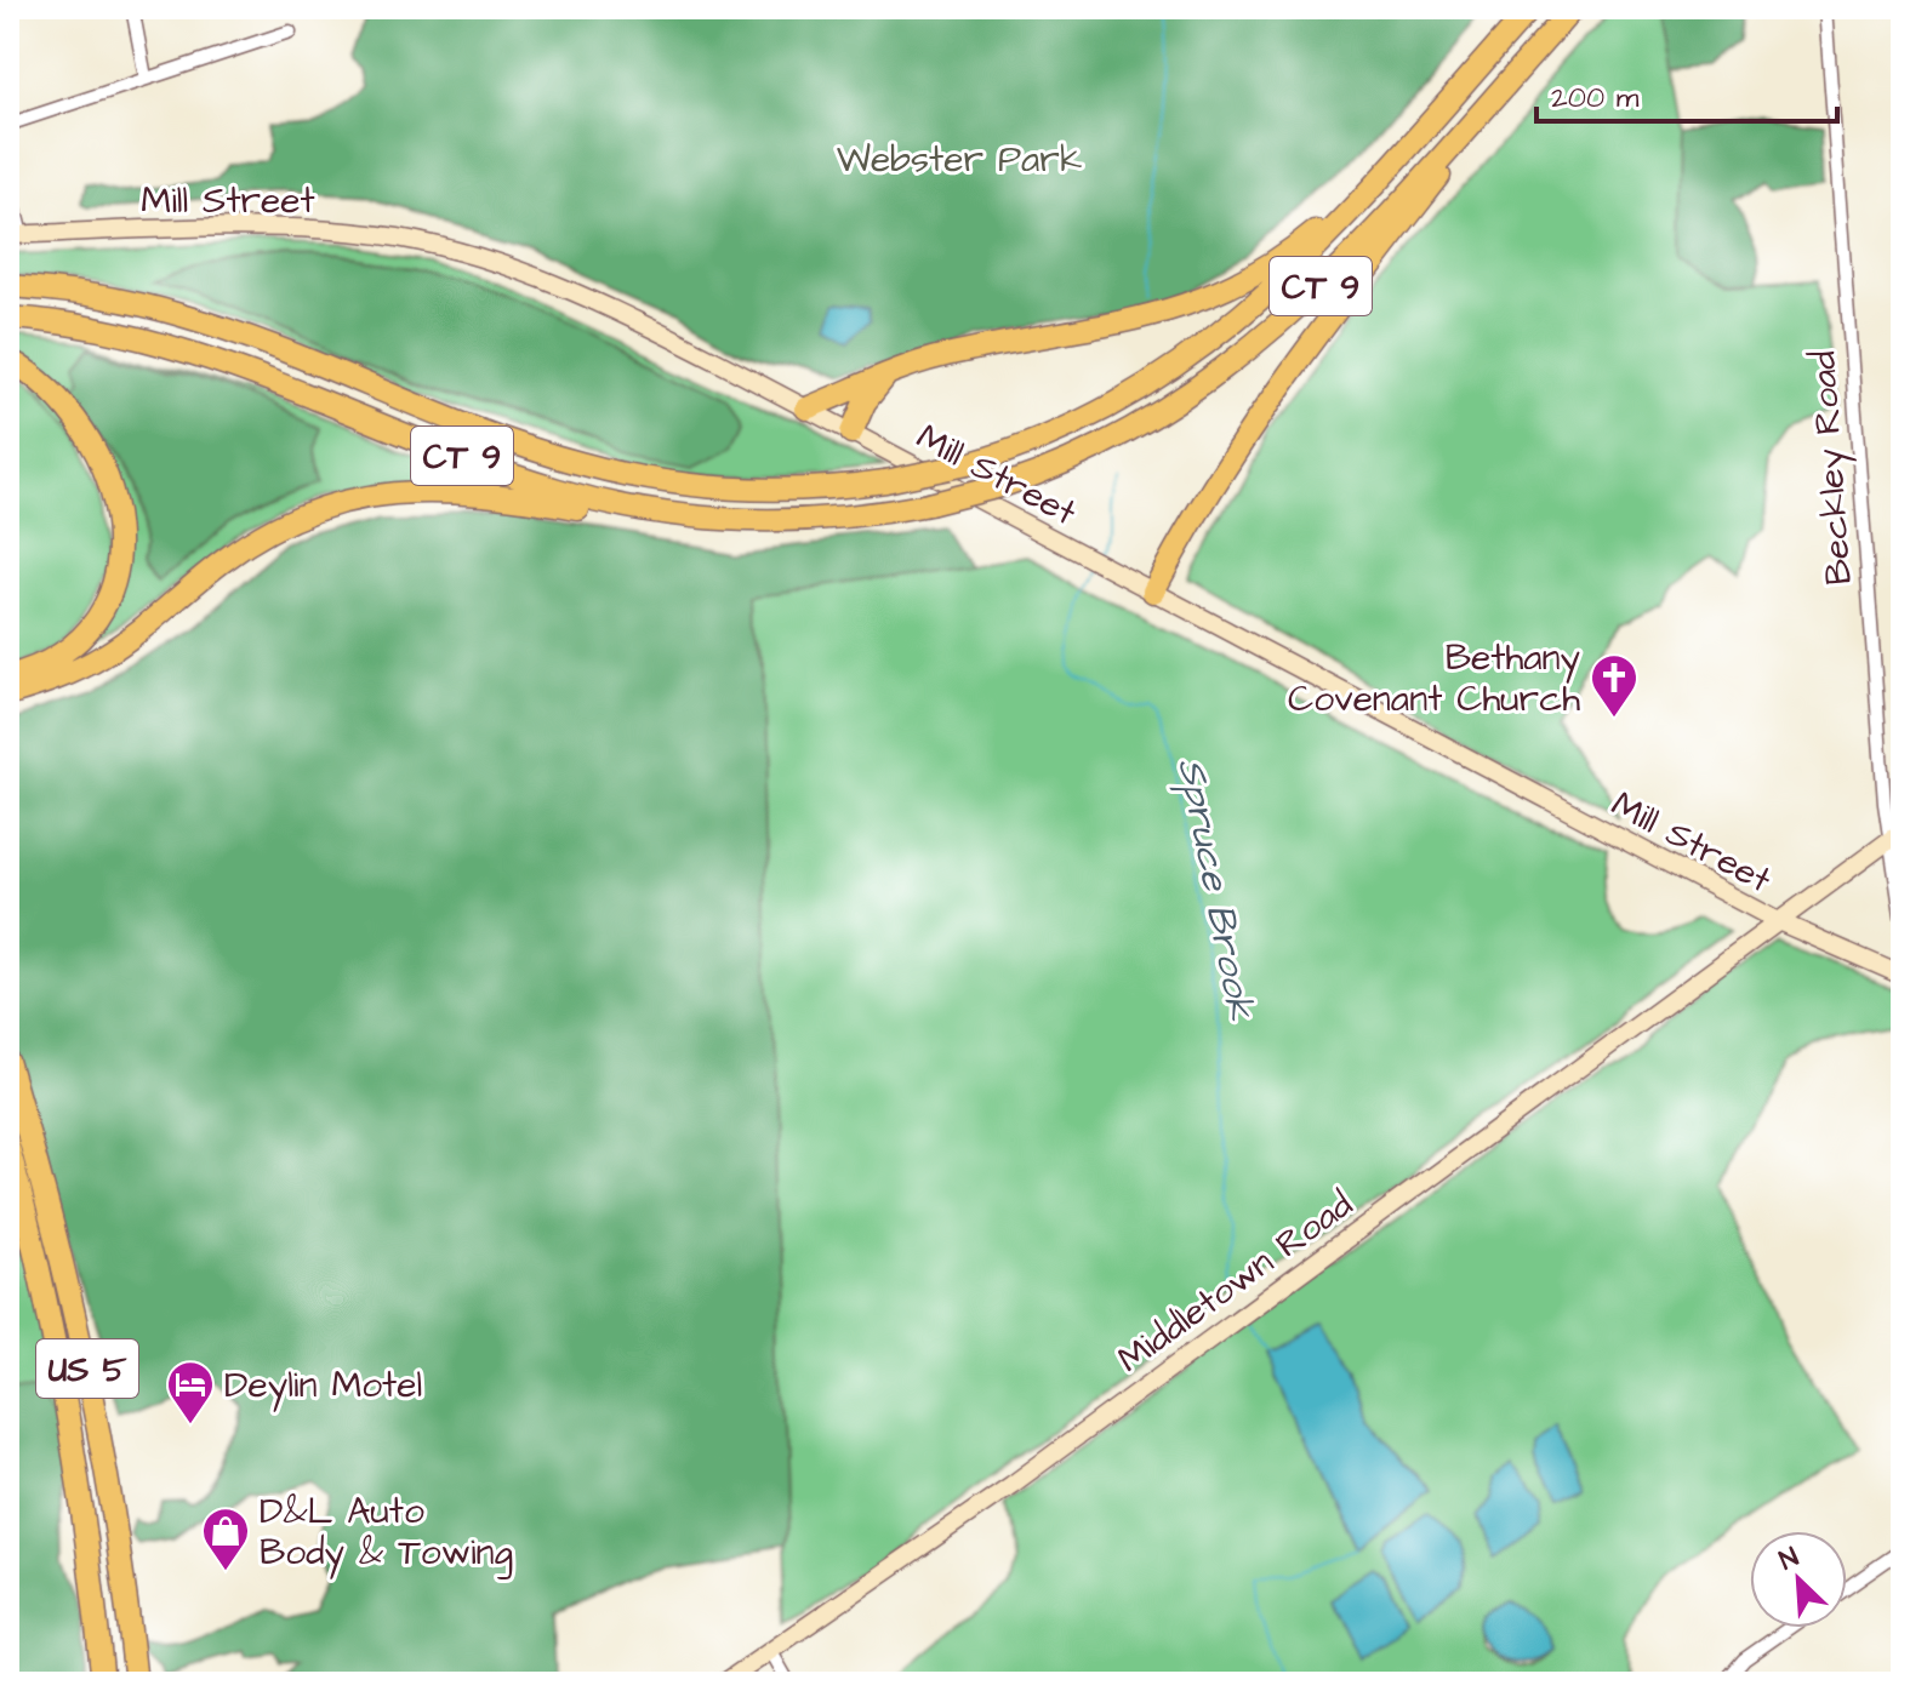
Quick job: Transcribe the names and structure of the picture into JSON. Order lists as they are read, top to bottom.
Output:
{
  "streets": {
    "highway": ["CT 9", "US 5"],
    "main road": ["Mill Street", "Middletown Road"],
    "street": ["Beckley Road"]
  },
  "crossings": [
    ["Mill Street", "Middletown Road"],
    ["Beckley Road", "Middletown Road"]
  ],
  "water": ["Spruce Brook"],
  "parks": ["Webster Park"],
  "places": {
    "church": ["Bethany Covenant Church"],
    "hotel": ["Deylin Motel"],
    "shop": ["D&L Auto Body & Towing"]
  },
  "scale_bar": "200 m",
  "north": "top left"
}
